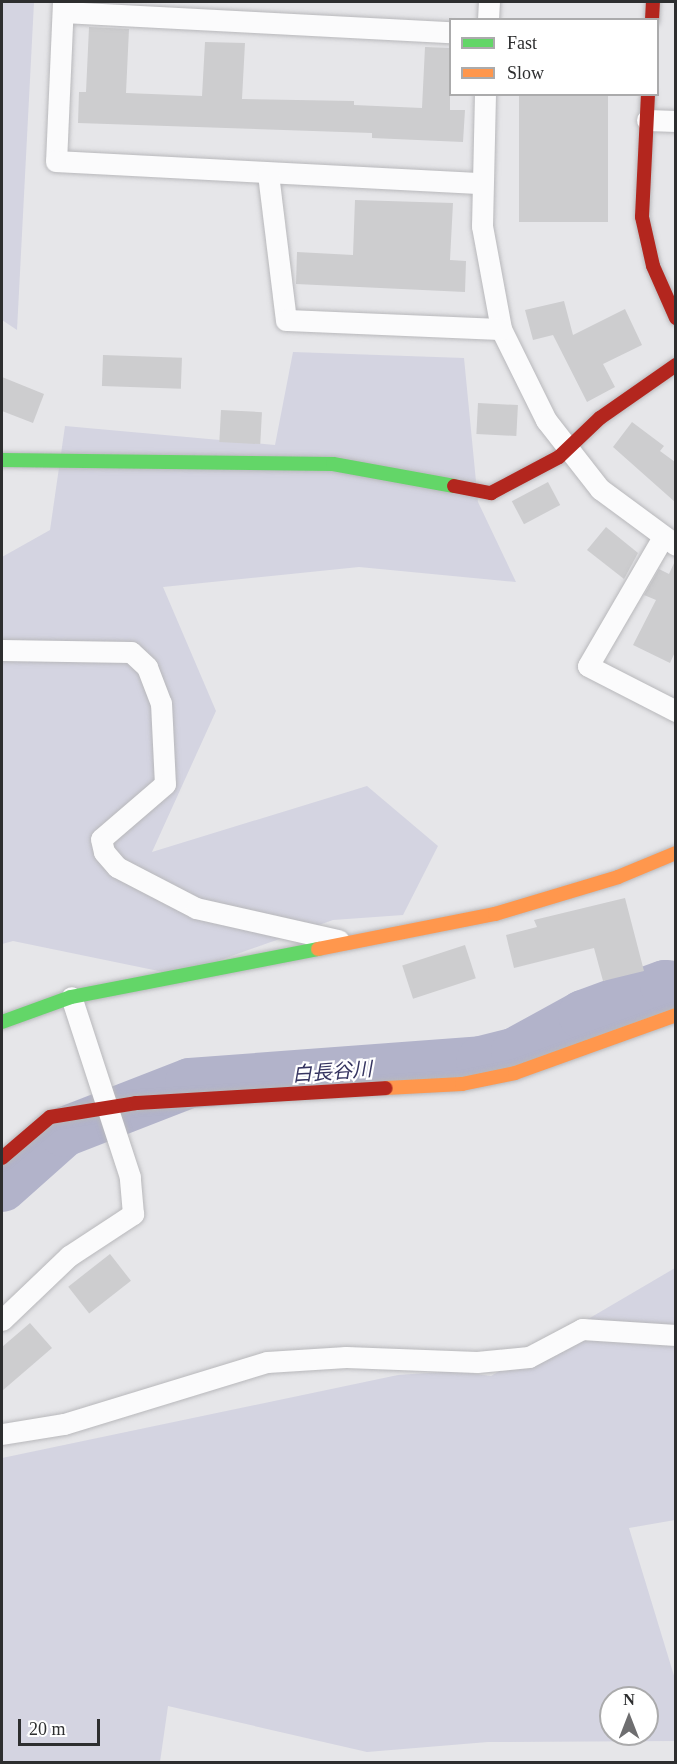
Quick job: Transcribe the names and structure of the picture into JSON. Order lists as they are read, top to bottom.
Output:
{
  "water": ["白長谷川"],
  "legend": ["Fast", "Slow"],
  "scale_bar": "20 m",
  "north": "top"
}
